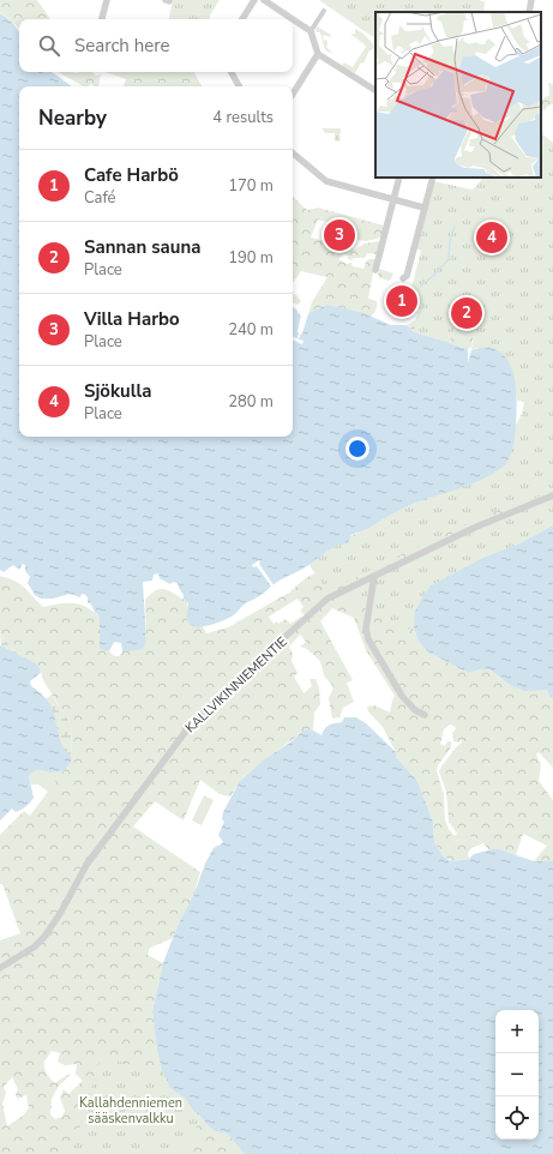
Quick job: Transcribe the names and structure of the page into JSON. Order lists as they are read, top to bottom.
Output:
{
  "streets": {
    "street": ["KALLVIKINNIEMENTIE"]
  },
  "parks": ["Kallahdenniemen sääskenvalkku"],
  "page": {
    "search": "Search here",
    "heading": ["Nearby", "4 results"],
    "list": [
      {
        "mark": "1",
        "name": "Cafe Harbö",
        "note": "Café",
        "value": "170 m"
      },
      {
        "mark": "2",
        "name": "Sannan sauna",
        "note": "Place",
        "value": "190 m"
      },
      {
        "mark": "3",
        "name": "Villa Harbo",
        "note": "Place",
        "value": "240 m"
      },
      {
        "mark": "4",
        "name": "Sjökulla",
        "note": "Place",
        "value": "280 m"
      }
    ],
    "pins": [
      "3",
      "4",
      "1",
      "2"
    ],
    "map_buttons": ["+", "−"]
  }
}
